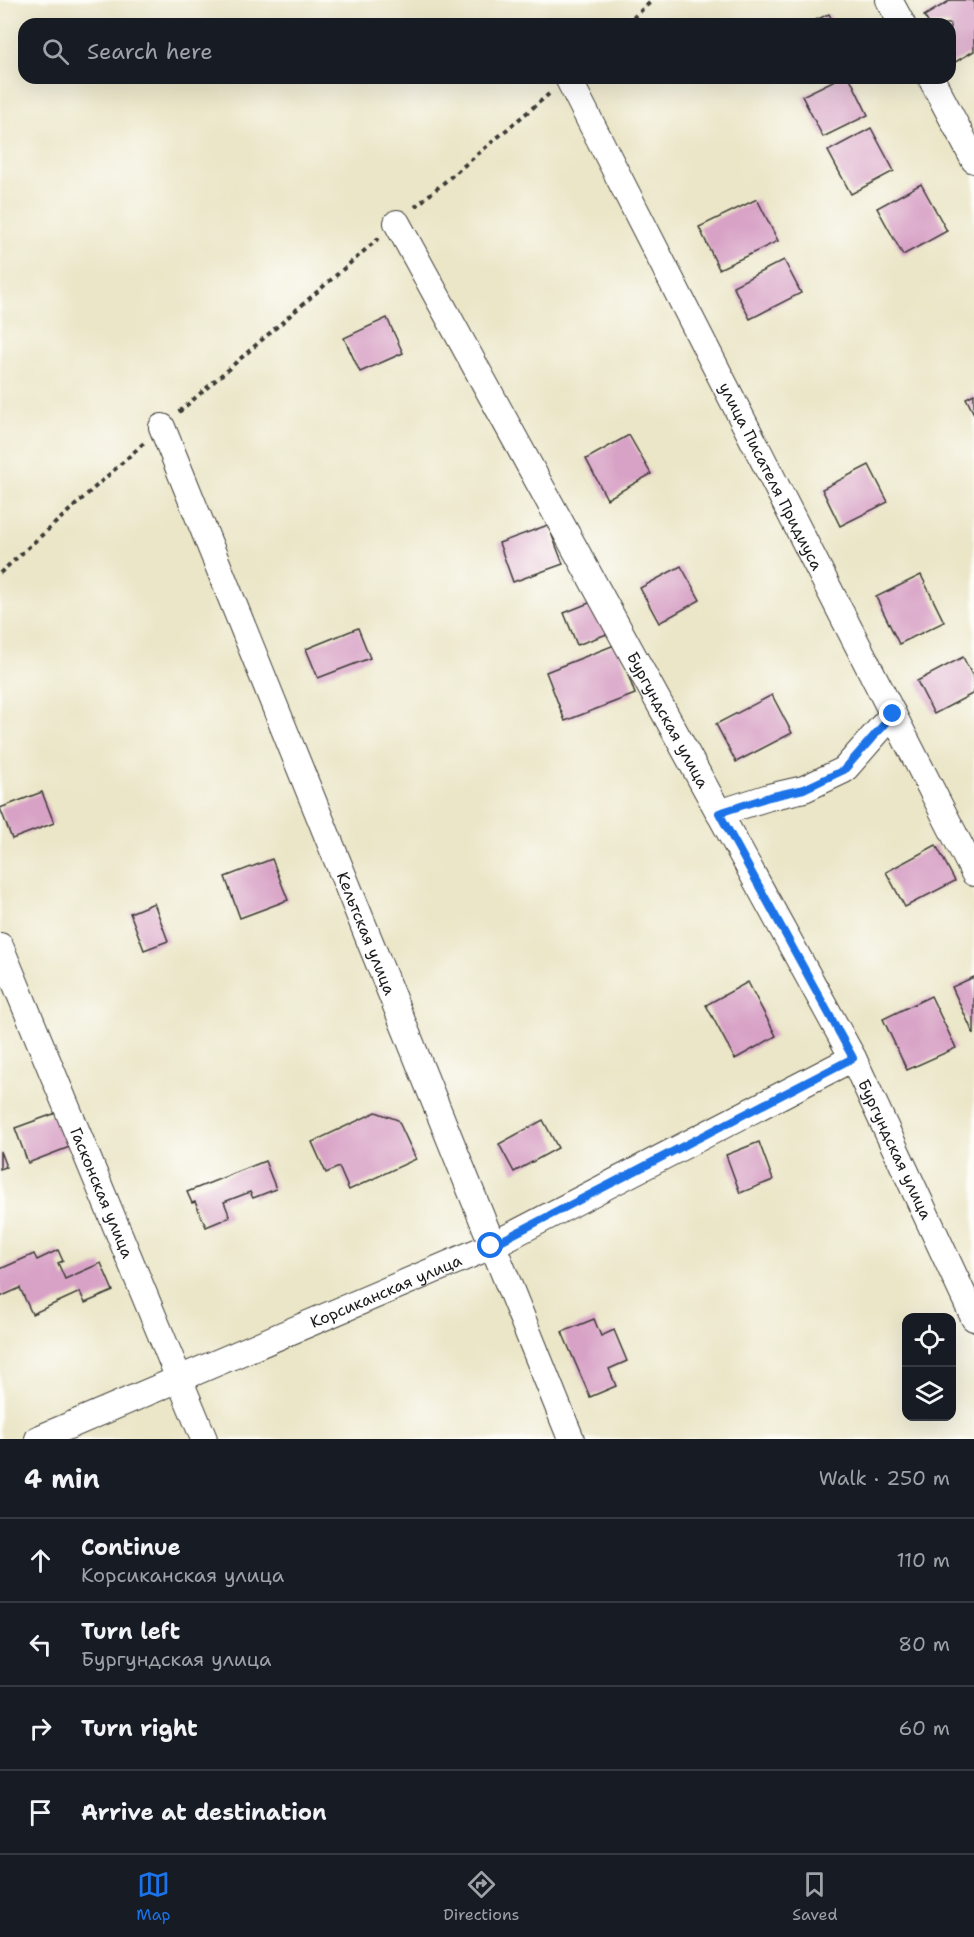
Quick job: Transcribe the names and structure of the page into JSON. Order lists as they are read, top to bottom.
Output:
{
  "streets": {
    "street": [
      "улица Писателя Придиуса",
      "Бургундская улица",
      "Кельтская улица",
      "Гасконская улица",
      "Корсиканская улица"
    ]
  },
  "crossings": [
    ["Бургундская улица", "Корсиканская улица"],
    ["Кельтская улица", "Корсиканская улица"],
    ["Гасконская улица", "Корсиканская улица"]
  ],
  "page": {
    "search": "Search here",
    "heading": ["4 min", "Walk · 250 m"],
    "list": [
      ["Continue", "Корсиканская улица", "110 m"],
      ["Turn left", "Бургундская улица", "80 m"],
      ["Turn right", "60 m"],
      "Arrive at destination"
    ],
    "nav": ["Map", "Directions", "Saved"]
  }
}
